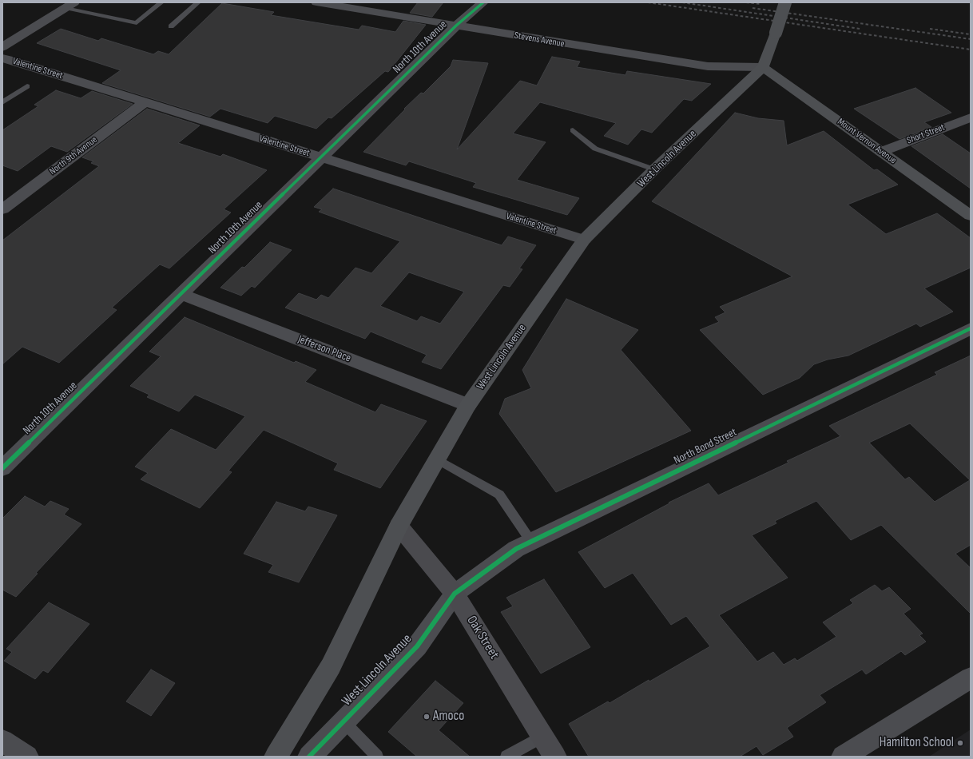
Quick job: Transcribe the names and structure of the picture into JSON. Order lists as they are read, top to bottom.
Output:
{
  "streets": {
    "main road": ["Mount Vernon Avenue", "West Lincoln Avenue"],
    "street": [
      "Stevens Avenue",
      "North 10th Avenue",
      "Valentine Street",
      "Short Street",
      "North 9th Avenue",
      "Jefferson Place",
      "North Bond Street",
      "Oak Street"
    ]
  },
  "crossings": [
    ["Stevens Avenue", "North 10th Avenue"],
    ["Stevens Avenue", "Mount Vernon Avenue"],
    ["Stevens Avenue", "West Lincoln Avenue"],
    ["North 10th Avenue", "Valentine Street"],
    ["North 10th Avenue", "Jefferson Place"],
    ["Valentine Street", "North 9th Avenue"],
    ["Valentine Street", "West Lincoln Avenue"],
    ["Short Street", "Mount Vernon Avenue"],
    ["Mount Vernon Avenue", "West Lincoln Avenue"],
    ["West Lincoln Avenue", "Jefferson Place"],
    ["West Lincoln Avenue", "North Bond Street"],
    ["West Lincoln Avenue", "Oak Street"],
    ["North Bond Street", "Oak Street"]
  ],
  "places": ["Amoco", "Hamilton School"]
}
